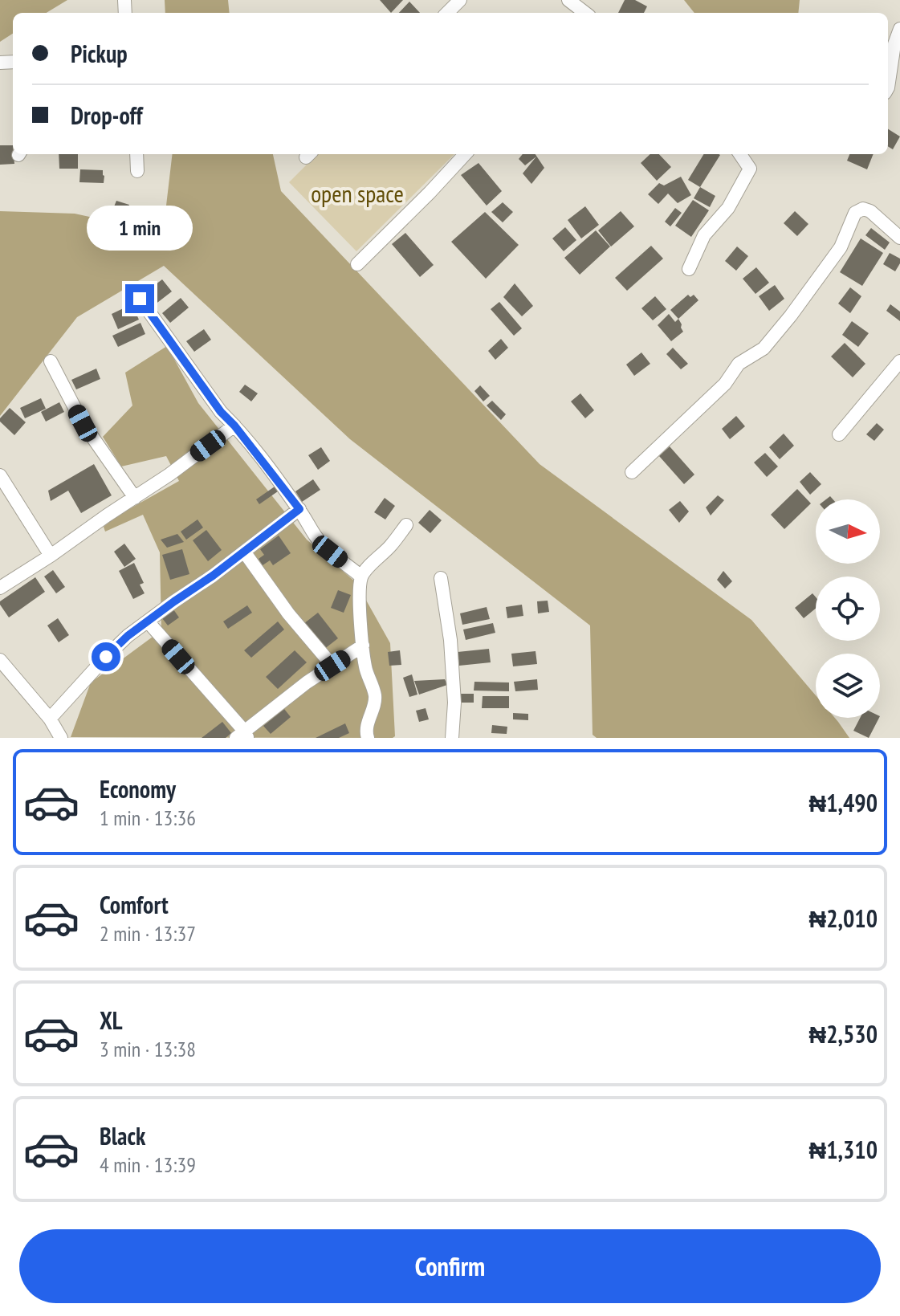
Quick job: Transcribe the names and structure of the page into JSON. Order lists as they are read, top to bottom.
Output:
{
  "parks": ["open space"],
  "north": "right",
  "page": {
    "banner": ["Pickup", "Drop-off"],
    "bubble": "1 min",
    "list": [
      {
        "name": "Economy",
        "note": "1 min · 13:36",
        "value": "₦1,490"
      },
      {
        "name": "Comfort",
        "note": "2 min · 13:37",
        "value": "₦2,010"
      },
      {
        "name": "XL",
        "note": "3 min · 13:38",
        "value": "₦2,530"
      },
      {
        "name": "Black",
        "note": "4 min · 13:39",
        "value": "₦1,310"
      }
    ],
    "buttons": "Confirm"
  }
}
